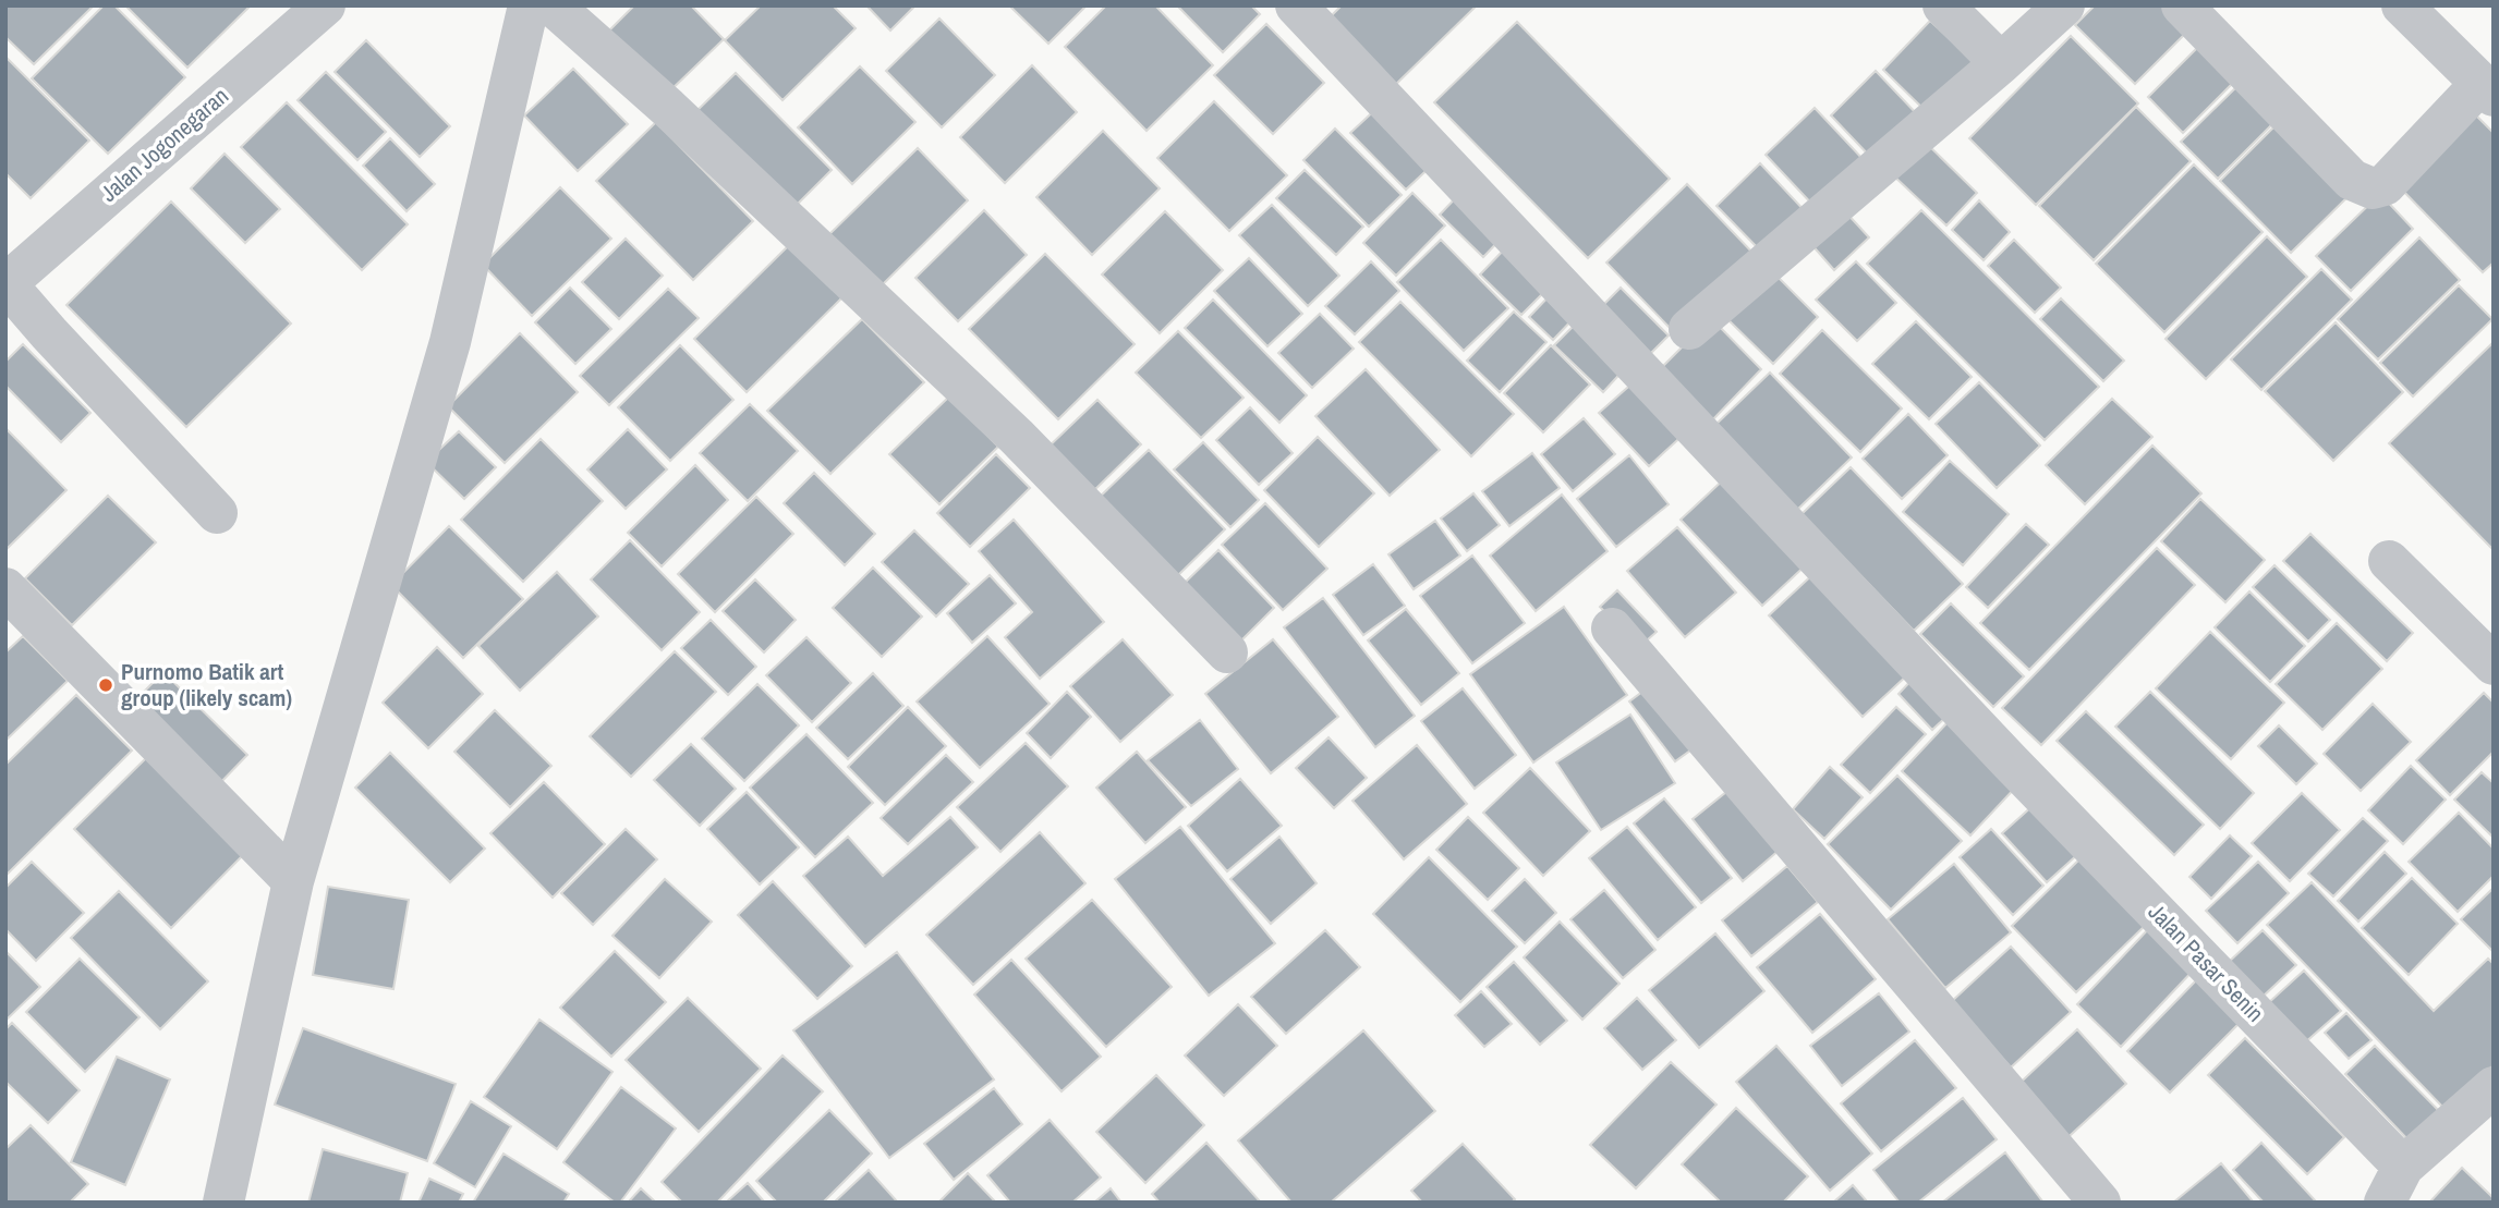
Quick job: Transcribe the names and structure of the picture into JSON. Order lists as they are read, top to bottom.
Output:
{
  "streets": {
    "street": ["Jalan Jogonegaran", "Jalan Pasar Senin"]
  },
  "places": ["Purnomo Batik art group (likely scam)"]
}
